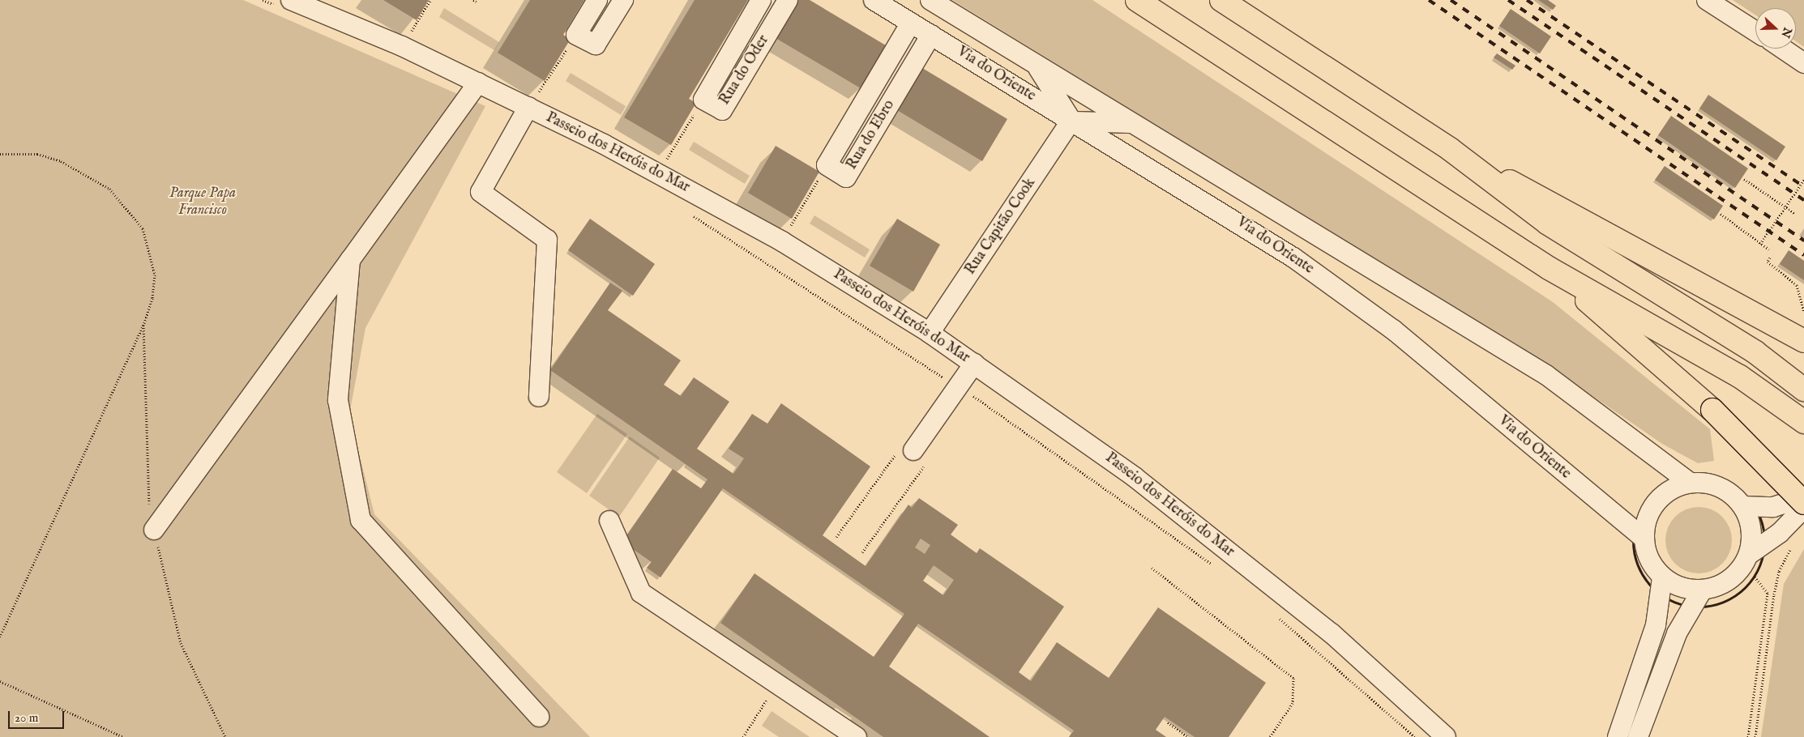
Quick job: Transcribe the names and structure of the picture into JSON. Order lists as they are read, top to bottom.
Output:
{
  "streets": {
    "street": [
      "Rua do Oder",
      "Via do Oriente",
      "Rua do Ebro",
      "Passeio dos Heróis do Mar",
      "Rua Capitão Cook"
    ]
  },
  "crossings": [
    ["Via do Oriente", "Rua do Ebro"],
    ["Via do Oriente", "Rua Capitão Cook"],
    ["Passeio dos Heróis do Mar", "Rua Capitão Cook"]
  ],
  "parks": ["Parque Papa Francisco"],
  "scale_bar": "20 m",
  "north": "right"
}
